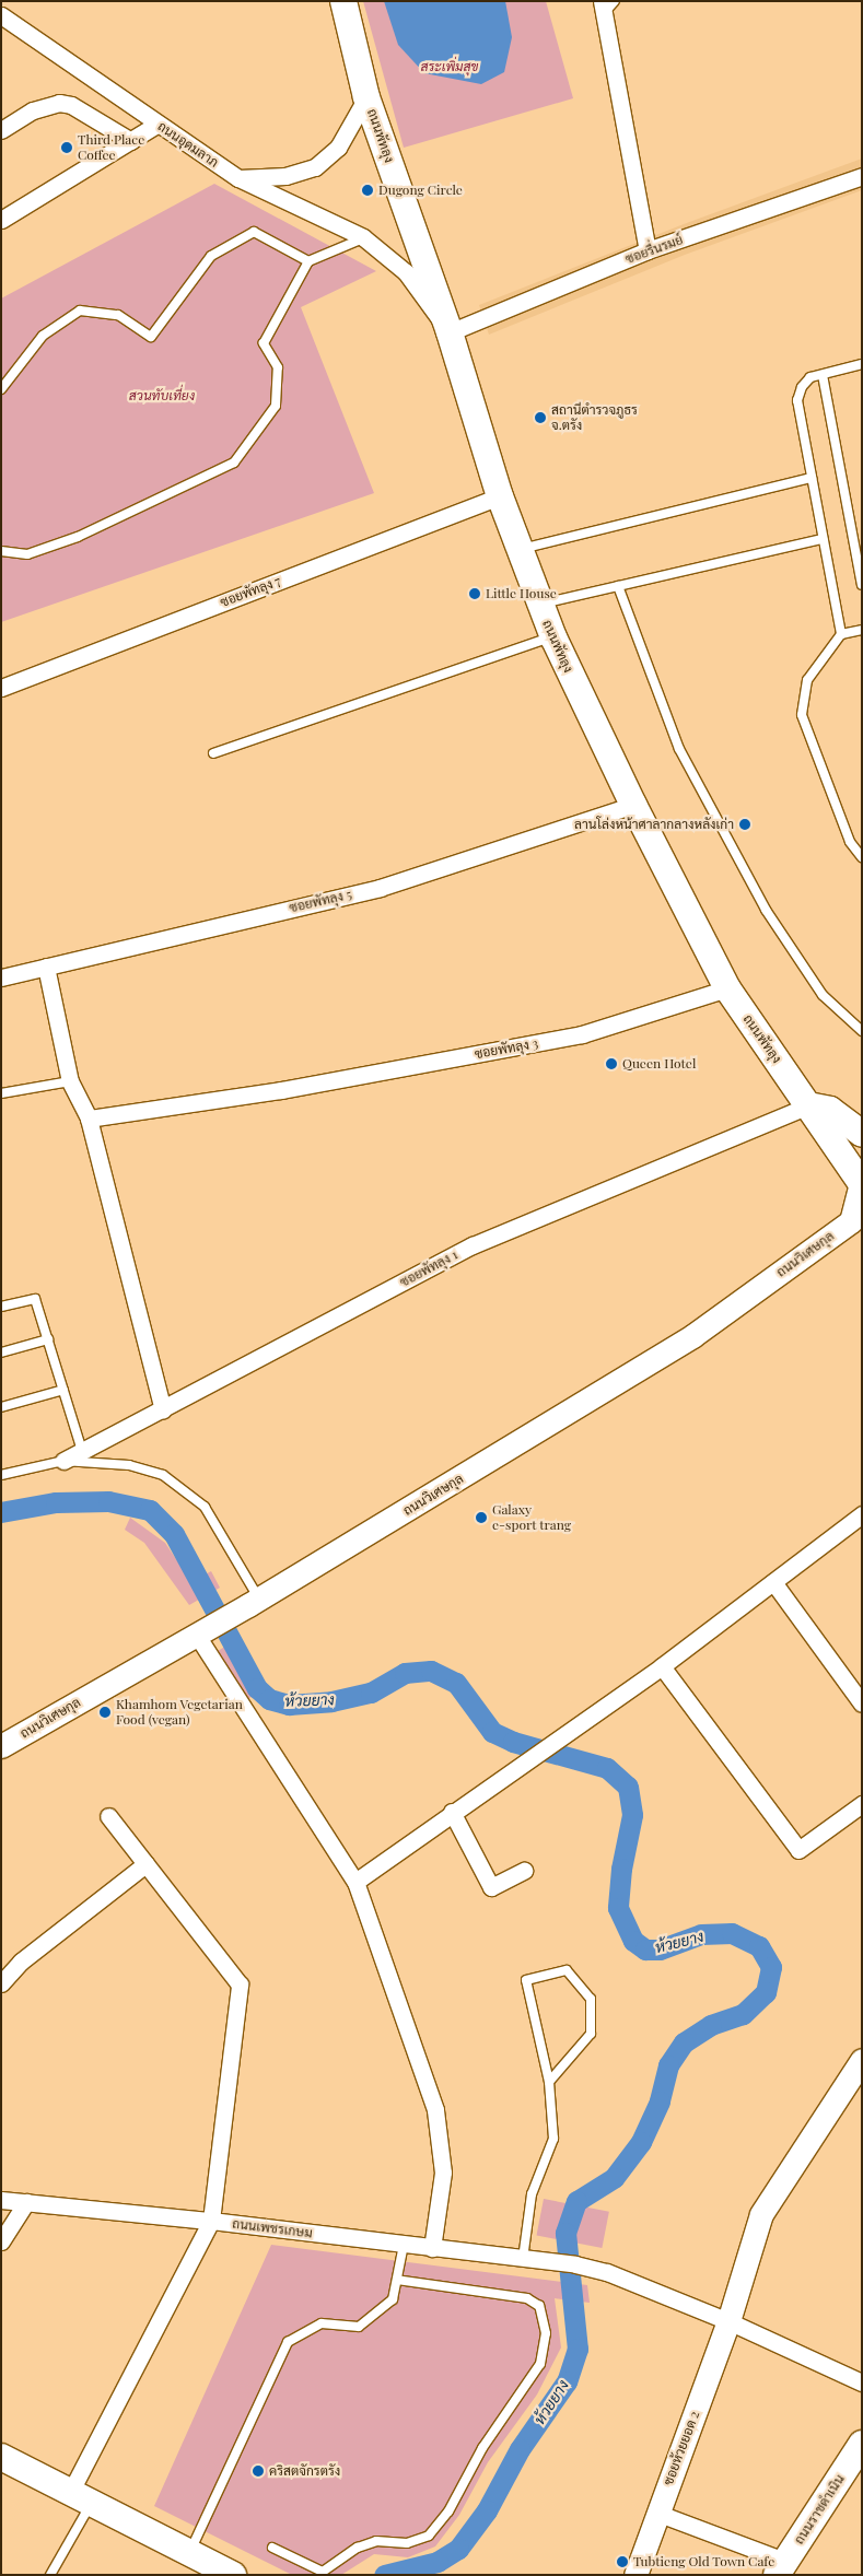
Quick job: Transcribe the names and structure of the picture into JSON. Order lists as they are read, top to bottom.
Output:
{
  "streets": {
    "main road": [
      "ถนนพัทลุง",
      "ถนนวิเศษกุล",
      "ซอยห้วยยอด 2",
      "ถนนราชดำเนิน"
    ],
    "street": [
      "ถนนอุดมลาภ",
      "ซอยรื่นรมย์",
      "ซอยพัทลุง 7",
      "ซอยพัทลุง 5",
      "ซอยพัทลุง 3",
      "ซอยพัทลุง 1",
      "ถนนเพชรเกษม"
    ]
  },
  "crossings": [
    ["ถนนพัทลุง", "ถนนอุดมลาภ"],
    ["ถนนพัทลุง", "ซอยรื่นรมย์"],
    ["ถนนพัทลุง", "ซอยพัทลุง 7"],
    ["ถนนพัทลุง", "ซอยพัทลุง 5"],
    ["ถนนพัทลุง", "ซอยพัทลุง 3"],
    ["ถนนพัทลุง", "ถนนวิเศษกุล"],
    ["ถนนพัทลุง", "ซอยพัทลุง 1"],
    ["ถนนอุดมลาภ", "ซอยรื่นรมย์"],
    ["ถนนเพชรเกษม", "ซอยห้วยยอด 2"]
  ],
  "water": ["ห้วยยาง"],
  "parks": ["สระเพิ่มสุข", "สวนทับเที่ยง"],
  "places": [
    "Third Place Coffee",
    "Dugong Circle",
    "สถานีตำรวจภูธร จ.ตรัง",
    "Little House",
    "ลานโล่งหน้าศาลากลางหลังเก่า",
    "Queen Hotel",
    "Galaxy e-sport trang",
    "Khamhom Vegetarian Food (vegan)",
    "คริสตจักรตรัง",
    "Tubtieng Old Town Cafe"
  ]
}
